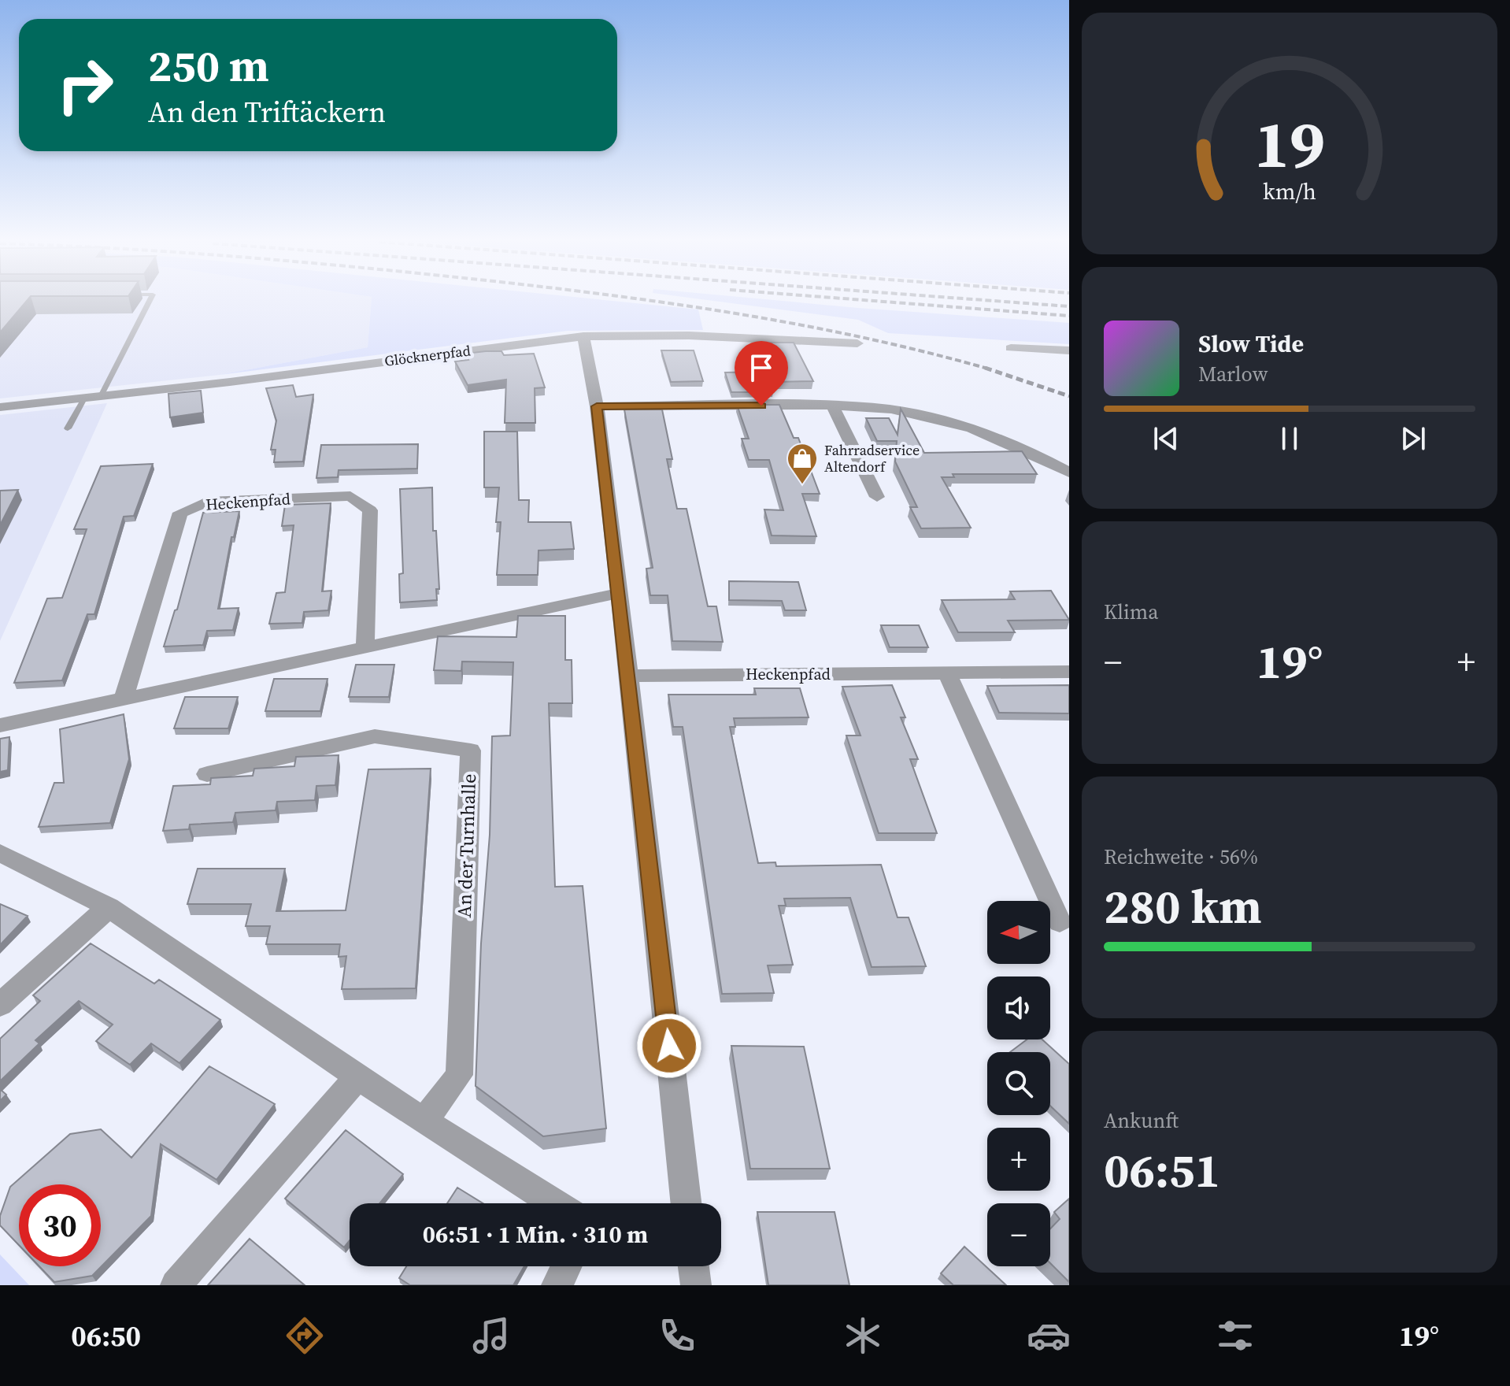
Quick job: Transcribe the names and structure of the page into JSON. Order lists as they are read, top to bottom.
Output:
{
  "streets": {
    "street": ["Glöcknerpfad", "Heckenpfad", "An der Turnhalle"]
  },
  "places": {
    "shop": ["Fahrradservice Altendorf"]
  },
  "north": "left",
  "page": {
    "turn": ["250 m", "An den Triftäckern"],
    "song": ["Slow Tide", "Marlow"],
    "tile": [
      "Klima",
      ["Reichweite · 56%", "280 km"],
      ["Ankunft", "06:51"]
    ],
    "heat": ["−", "19°", "+"],
    "map_buttons": ["+", "−"],
    "limit": "30",
    "trip": "06:51 · 1 Min. · 310 m",
    "tabs": ["06:50", "19°"],
    "gauge": ["19", "km/h"]
  }
}
